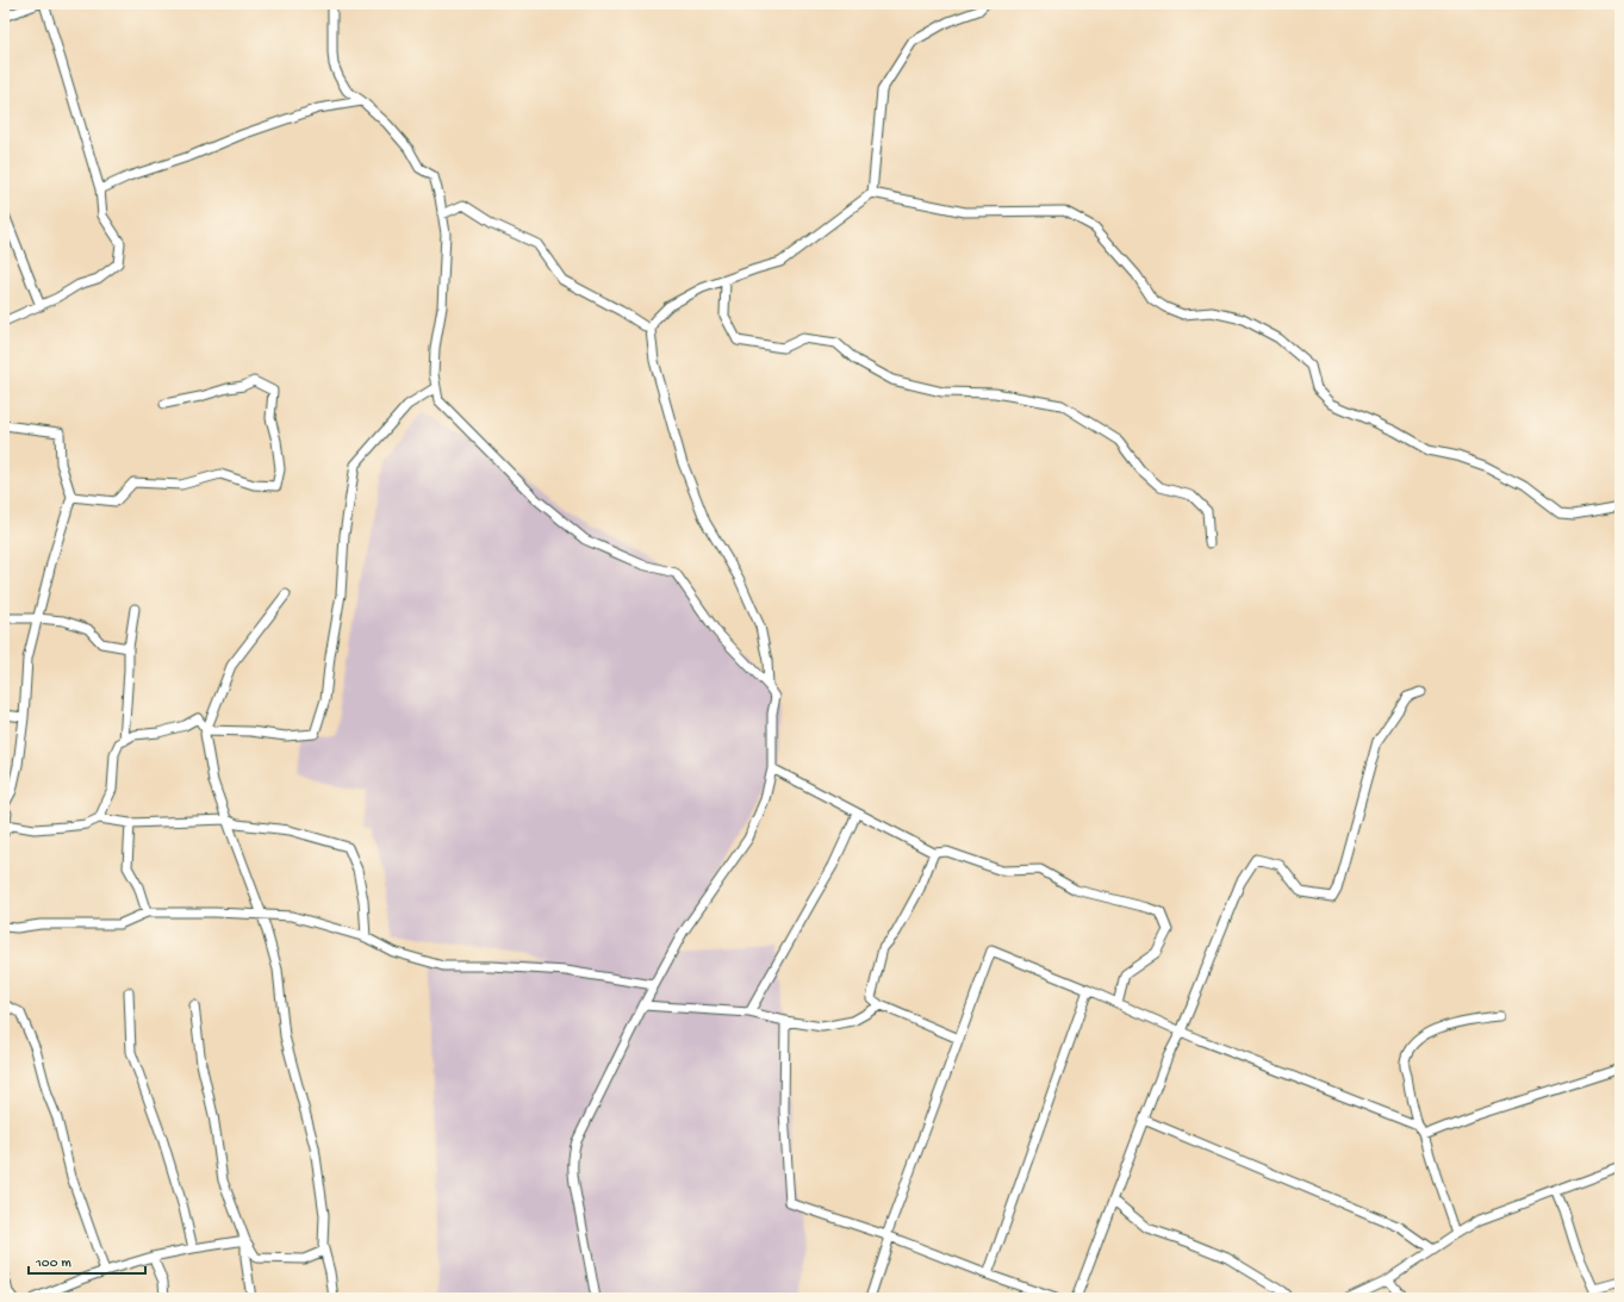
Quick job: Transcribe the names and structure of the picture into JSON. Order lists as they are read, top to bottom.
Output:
{
  "scale_bar": "100 m"
}
